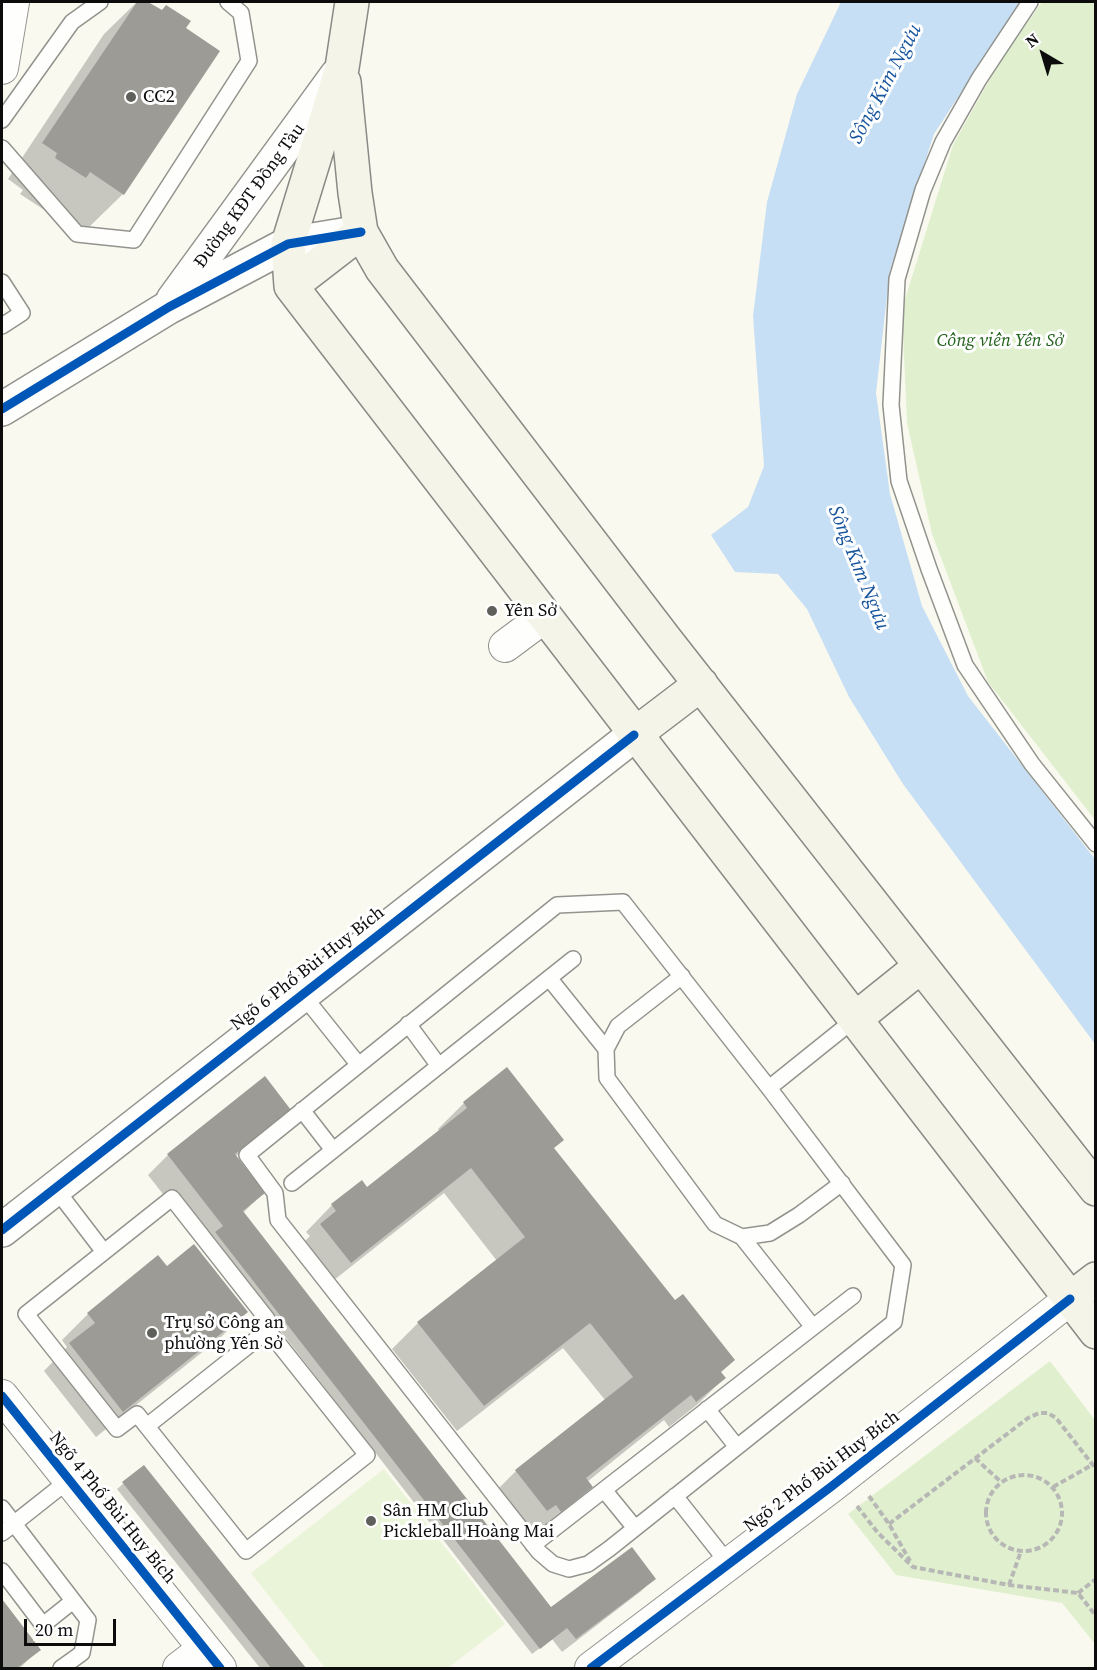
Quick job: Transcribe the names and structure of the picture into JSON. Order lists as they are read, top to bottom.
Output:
{
  "streets": {
    "main road": ["Đường KĐT Đồng Tàu"],
    "street": ["Ngõ 6 Phố Bùi Huy Bích", "Ngõ 2 Phố Bùi Huy Bích", "Ngõ 4 Phố Bùi Huy Bích"]
  },
  "water": ["Sông Kim Ngưu"],
  "parks": ["Công viên Yên Sở"],
  "places": [
    "CC2",
    "Yên Sở",
    "Trụ sở Công an phường Yên Sở",
    "Sân HM Club Pickleball Hoàng Mai"
  ],
  "scale_bar": "20 m",
  "north": "top left"
}
